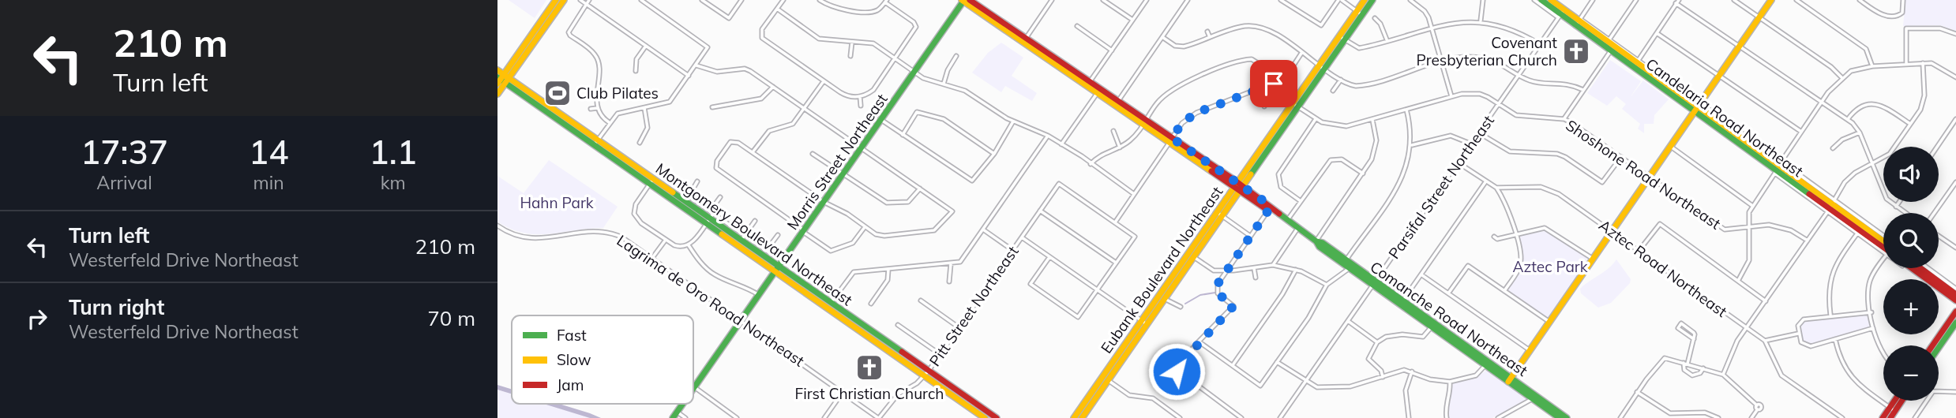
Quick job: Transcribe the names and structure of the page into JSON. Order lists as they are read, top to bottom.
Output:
{
  "streets": {
    "main road": [
      "Candelaria Road Northeast",
      "Morris Street Northeast",
      "Montgomery Boulevard Northeast",
      "Eubank Boulevard Northeast",
      "Comanche Road Northeast"
    ],
    "street": [
      "Shoshone Road Northeast",
      "Parsifal Street Northeast",
      "Aztec Road Northeast",
      "Lagrima de Oro Road Northeast",
      "Pitt Street Northeast"
    ]
  },
  "crossings": [
    ["Candelaria Road Northeast", "Parsifal Street Northeast"],
    ["Morris Street Northeast", "Montgomery Boulevard Northeast"],
    ["Morris Street Northeast", "Lagrima de Oro Road Northeast"],
    ["Morris Street Northeast", "Comanche Road Northeast"],
    ["Shoshone Road Northeast", "Parsifal Street Northeast"],
    ["Shoshone Road Northeast", "Eubank Boulevard Northeast"],
    ["Parsifal Street Northeast", "Aztec Road Northeast"],
    ["Parsifal Street Northeast", "Comanche Road Northeast"],
    ["Montgomery Boulevard Northeast", "Pitt Street Northeast"],
    ["Eubank Boulevard Northeast", "Comanche Road Northeast"],
    ["Lagrima de Oro Road Northeast", "Pitt Street Northeast"]
  ],
  "parks": ["Hahn Park", "Aztec Park"],
  "places": {
    "church": ["Covenant Presbyterian Church", "First Christian Church"],
    "sports": ["Club Pilates"]
  },
  "legend": ["Fast", "Slow", "Jam"],
  "page": {
    "turn": ["210 m", "Turn left"],
    "eta": [
      "17:37",
      "Arrival",
      "14",
      "min",
      "1.1",
      "km"
    ],
    "map_buttons": ["+", "−"],
    "list": [
      {
        "name": "Turn left",
        "note": "Westerfeld Drive Northeast",
        "value": "210 m"
      },
      {
        "name": "Turn right",
        "note": "Westerfeld Drive Northeast",
        "value": "70 m"
      }
    ]
  }
}
